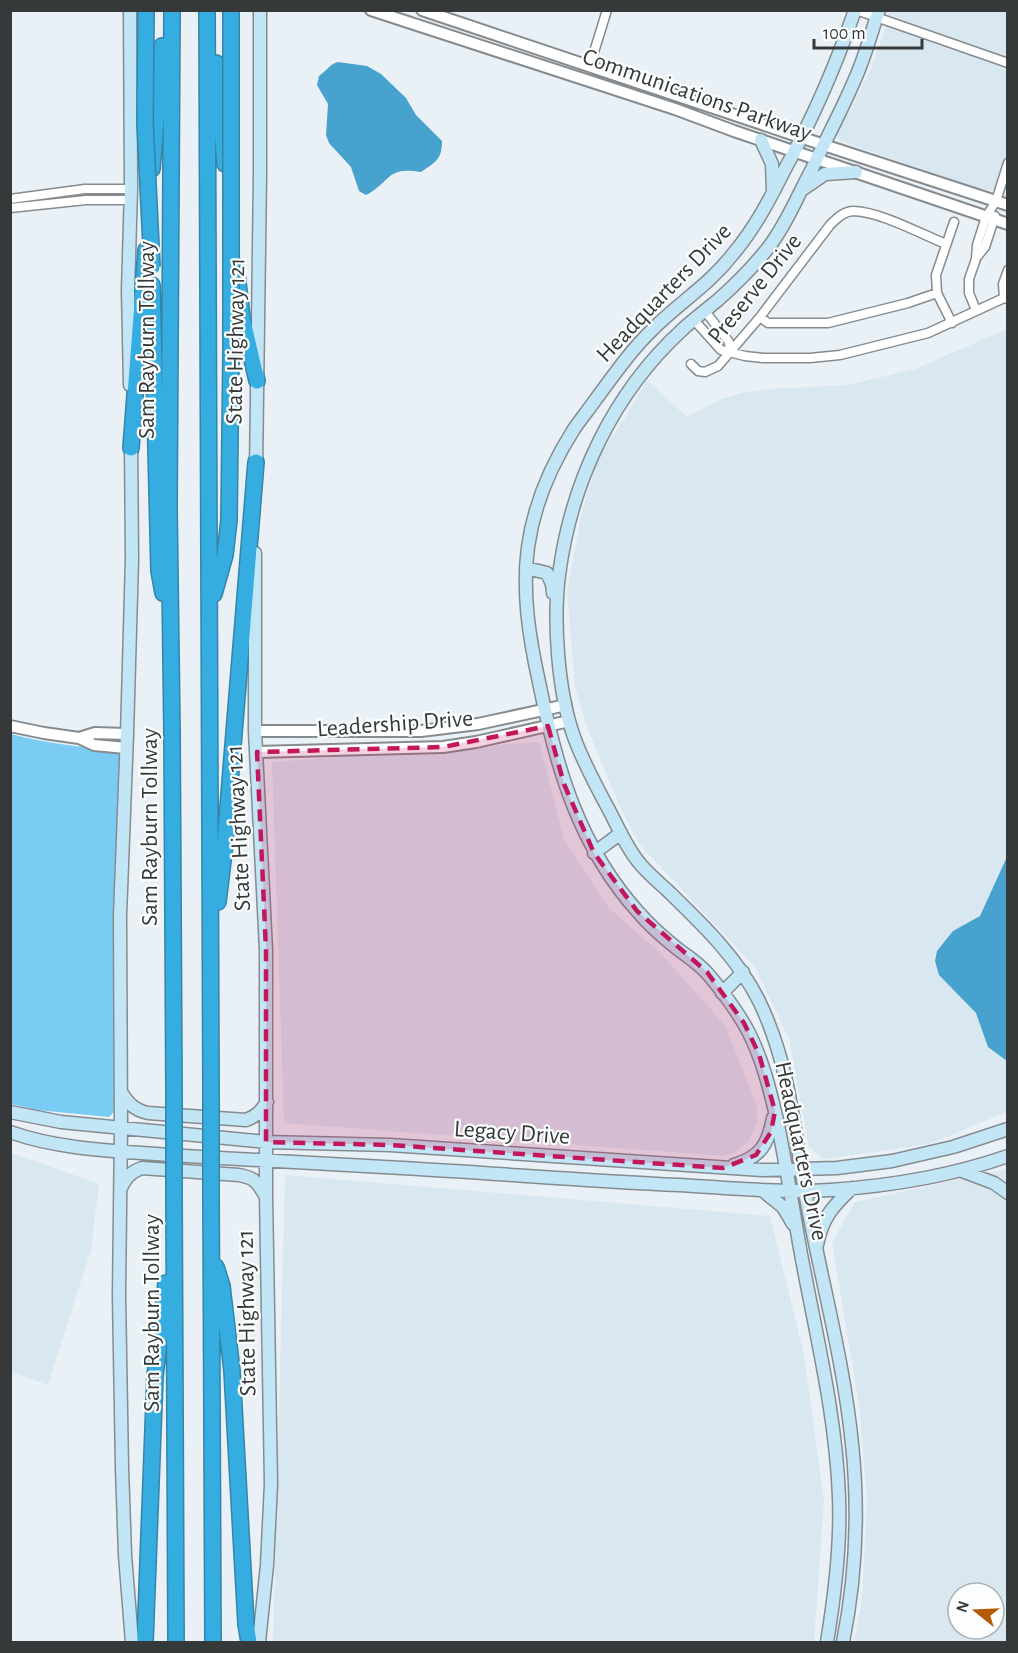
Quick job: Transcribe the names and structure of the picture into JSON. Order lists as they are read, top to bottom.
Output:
{
  "streets": {
    "highway": ["Sam Rayburn Tollway"],
    "main road": ["Headquarters Drive", "State Highway 121", "Legacy Drive"],
    "street": ["Communications Parkway", "Preserve Drive", "Leadership Drive"]
  },
  "crossings": [
    ["Communications Parkway", "Headquarters Drive"],
    ["Headquarters Drive", "Leadership Drive"],
    ["Headquarters Drive", "Legacy Drive"],
    ["State Highway 121", "Leadership Drive"],
    ["State Highway 121", "Legacy Drive"]
  ],
  "scale_bar": "100 m",
  "north": "left"
}
